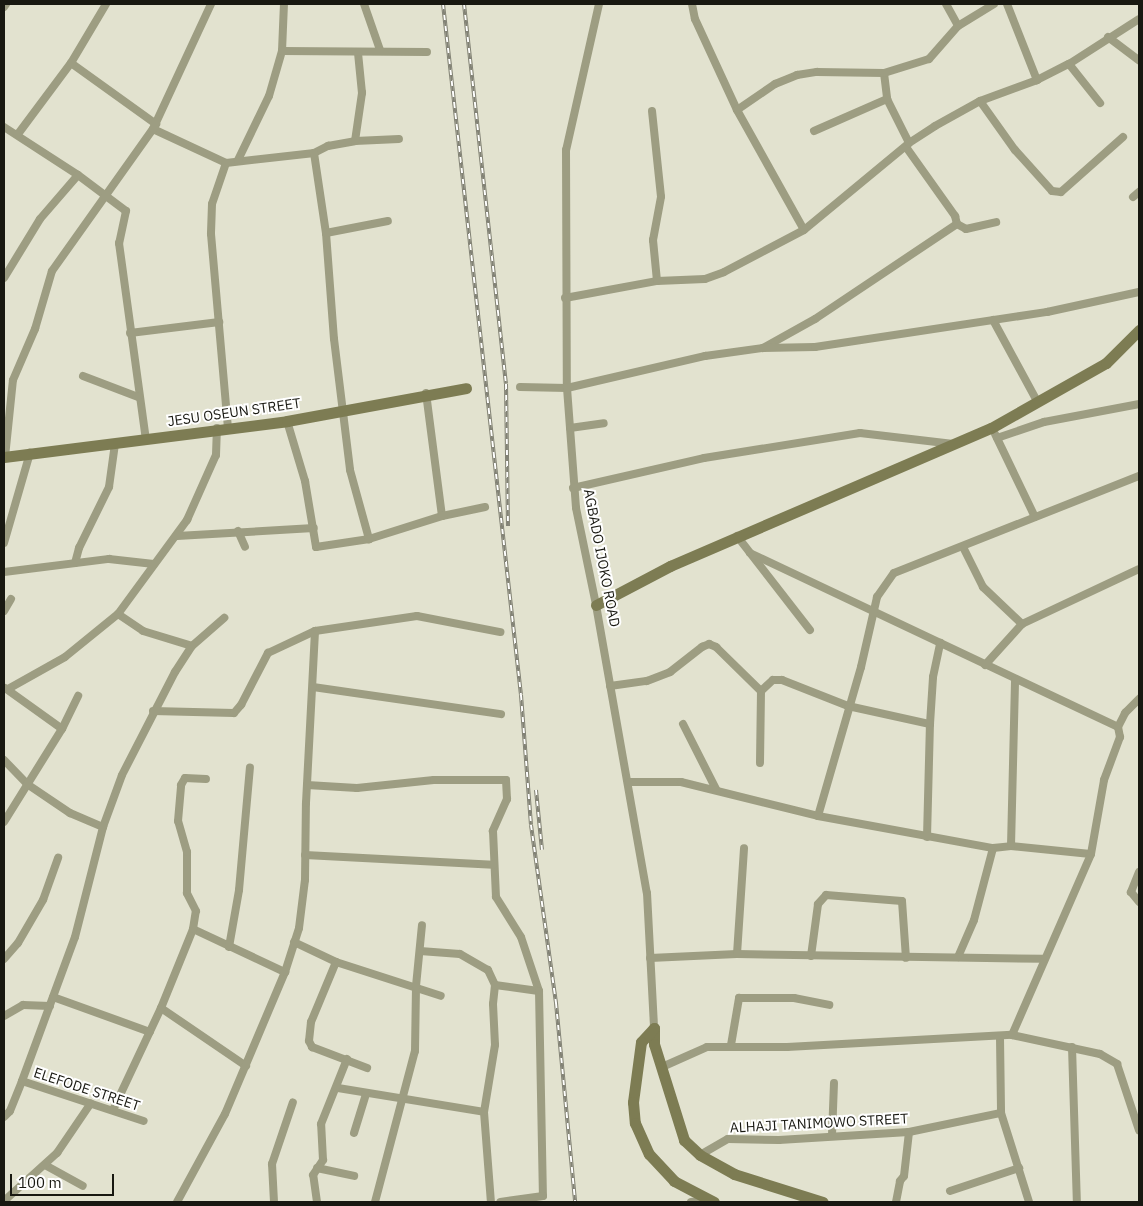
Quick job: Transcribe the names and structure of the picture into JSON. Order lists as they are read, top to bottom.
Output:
{
  "streets": {
    "main road": ["JESU OSEUN STREET", "AGBADO IJOKO ROAD"],
    "street": ["ELEFODE STREET", "ALHAJI TANIMOWO STREET"]
  },
  "crossings": [
    ["AGBADO IJOKO ROAD", "ALHAJI TANIMOWO STREET"]
  ],
  "scale_bar": "100 m"
}
